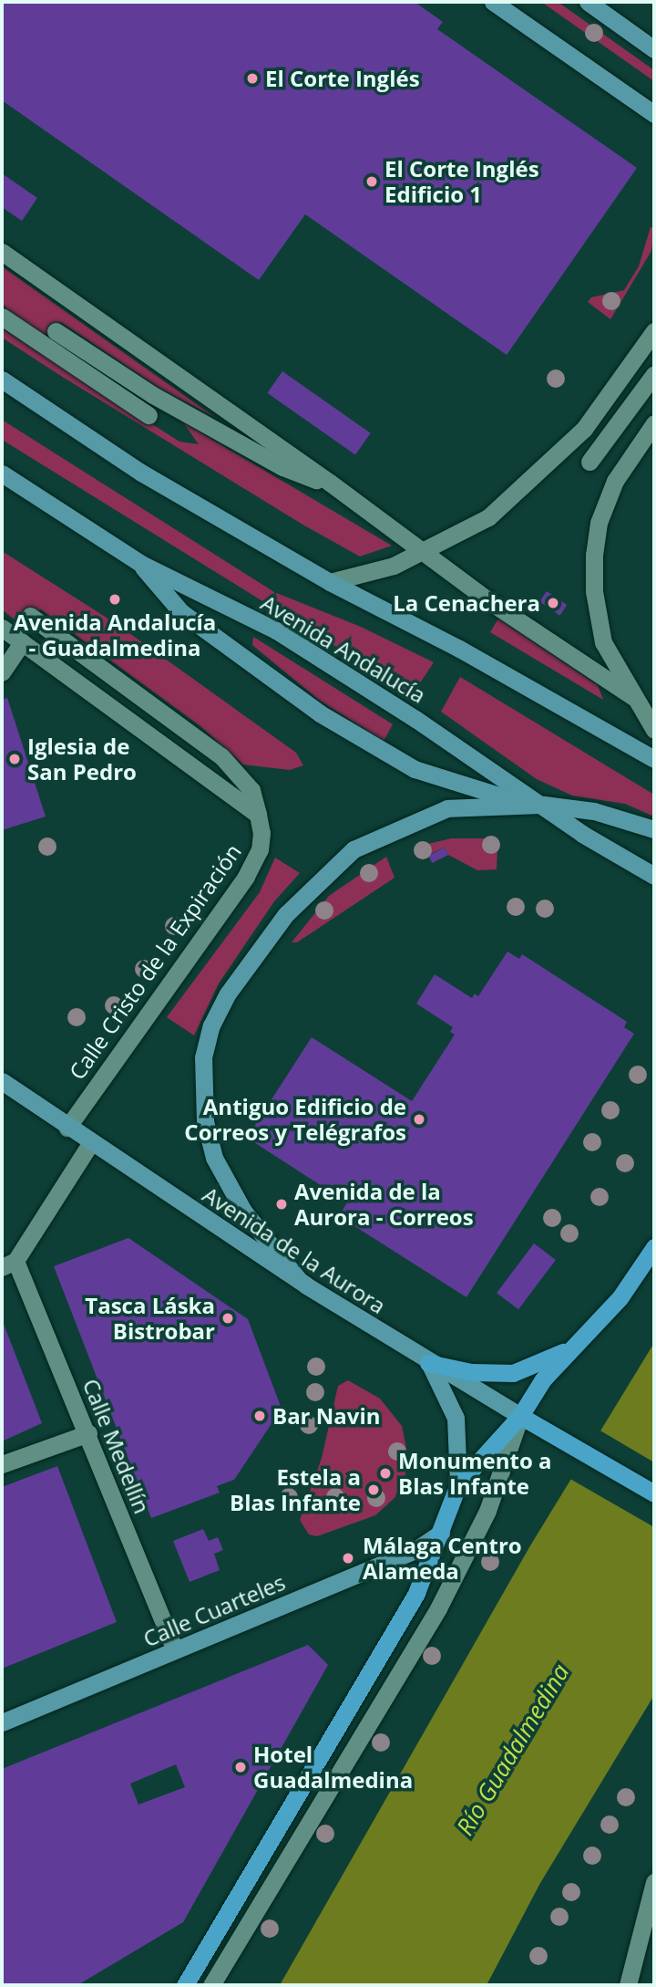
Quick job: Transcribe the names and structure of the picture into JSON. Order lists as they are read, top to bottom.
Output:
{
  "streets": {
    "main road": ["Avenida Andalucía", "Avenida de la Aurora", "Calle Cuarteles"],
    "street": ["Calle Cristo de la Expiración", "Calle Medellín"]
  },
  "crossings": [
    ["Calle Cristo de la Expiración", "Avenida de la Aurora"],
    ["Calle Medellín", "Calle Cuarteles"]
  ],
  "water": ["Río Guadalmedina"],
  "places": [
    "El Corte Inglés",
    "El Corte Inglés Edificio 1",
    "Avenida Andalucía - Guadalmedina",
    "La Cenachera",
    "Iglesia de San Pedro",
    "Antiguo Edificio de Correos y Telégrafos",
    "Avenida de la Aurora - Correos",
    "Tasca Láska Bistrobar",
    "Bar Navin",
    "Monumento a Blas Infante",
    "Estela a Blas Infante",
    "Málaga Centro Alameda",
    "Hotel Guadalmedina"
  ]
}
